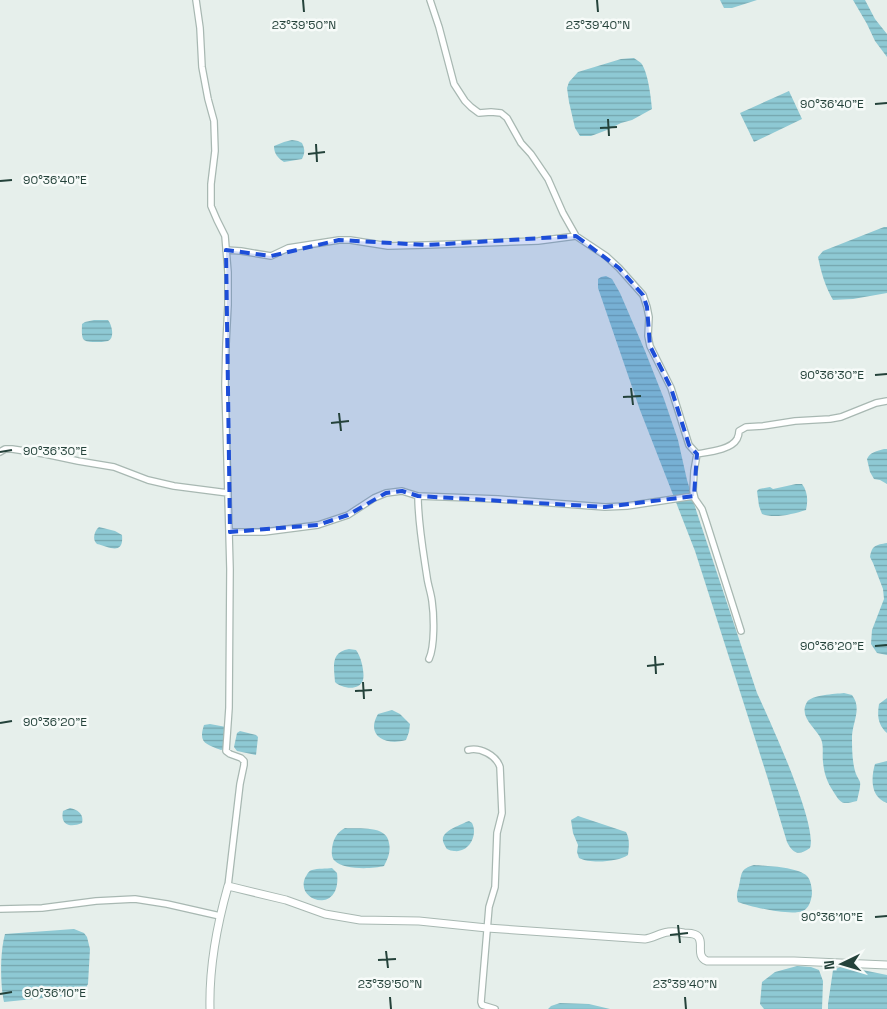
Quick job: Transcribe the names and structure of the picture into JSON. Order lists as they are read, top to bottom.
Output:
{
  "north": "left",
  "coordinates": [
    "23°39'50\"N",
    "23°39'40\"N",
    "90°36'40\"E",
    "90°36'30\"E",
    "90°36'20\"E",
    "90°36'10\"E"
  ]
}
